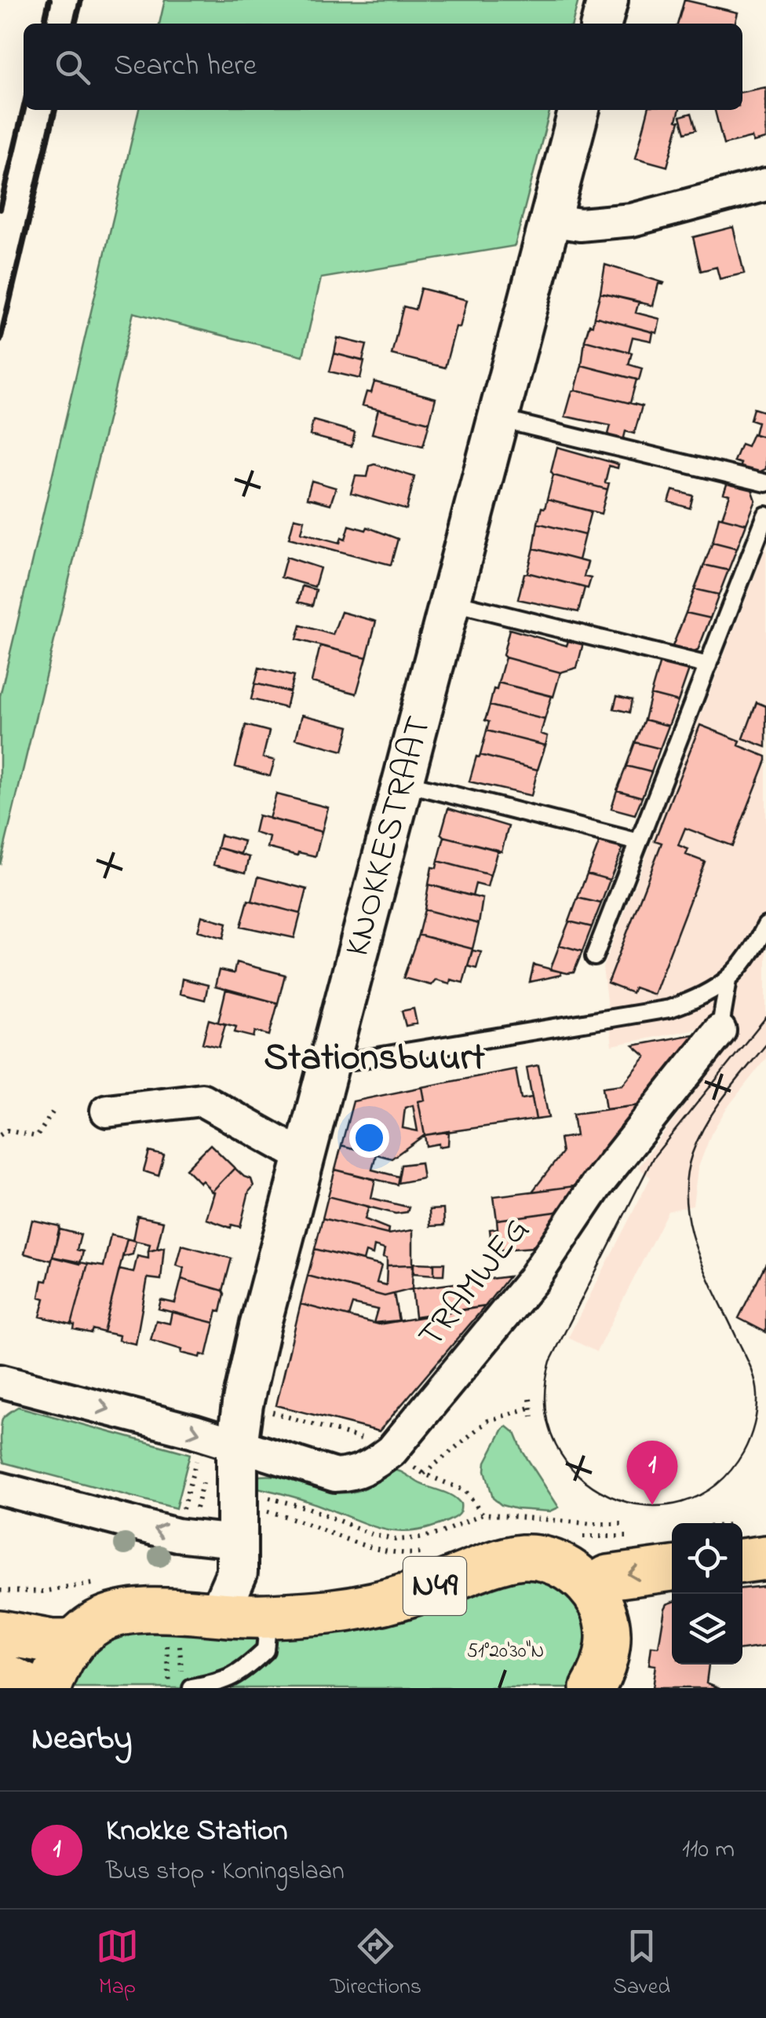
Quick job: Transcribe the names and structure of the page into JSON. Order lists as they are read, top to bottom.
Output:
{
  "streets": {
    "main road": ["N49"],
    "street": ["KNOKKESTRAAT", "TRAMWEG"]
  },
  "crossings": [
    ["KNOKKESTRAAT", "TRAMWEG"],
    ["KNOKKESTRAAT", "N49"]
  ],
  "districts": ["Stationsbuurt"],
  "page": {
    "search": "Search here",
    "pins": "1",
    "heading": "Nearby",
    "list": [
      {
        "mark": "1",
        "name": "Knokke Station",
        "note": "Bus stop · Koningslaan",
        "value": "110 m"
      }
    ],
    "nav": ["Map", "Directions", "Saved"]
  },
  "coordinates": ["51°20'30\"N"]
}
